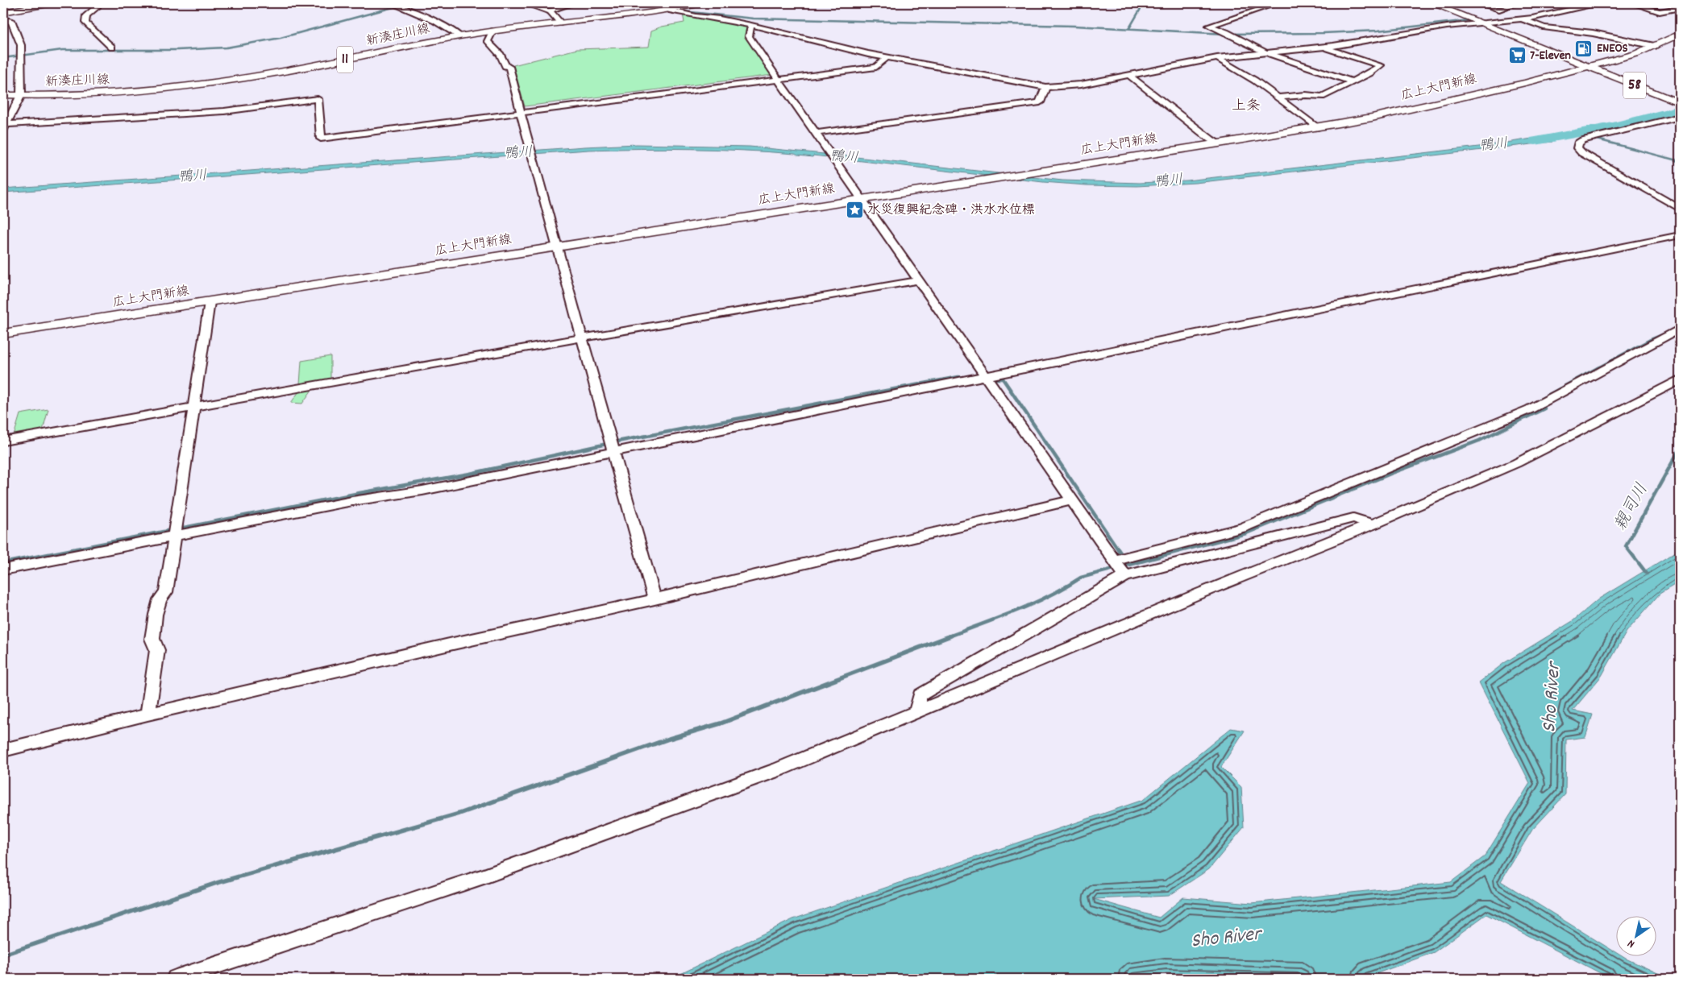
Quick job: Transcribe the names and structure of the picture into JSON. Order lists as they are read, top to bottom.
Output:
{
  "streets": {
    "main road": [
      "新湊庄川線",
      "11",
      "58",
      "広上大門新線"
    ]
  },
  "crossings": [
    ["58", "広上大門新線"]
  ],
  "districts": ["上条"],
  "water": ["鴨川", "親司川", "Sho River"],
  "places": {
    "fuel station": ["ENEOS"],
    "supermarket": ["7-Eleven"],
    "place": ["水災復興紀念碑・洪水水位標"]
  },
  "north": "bottom left"
}
